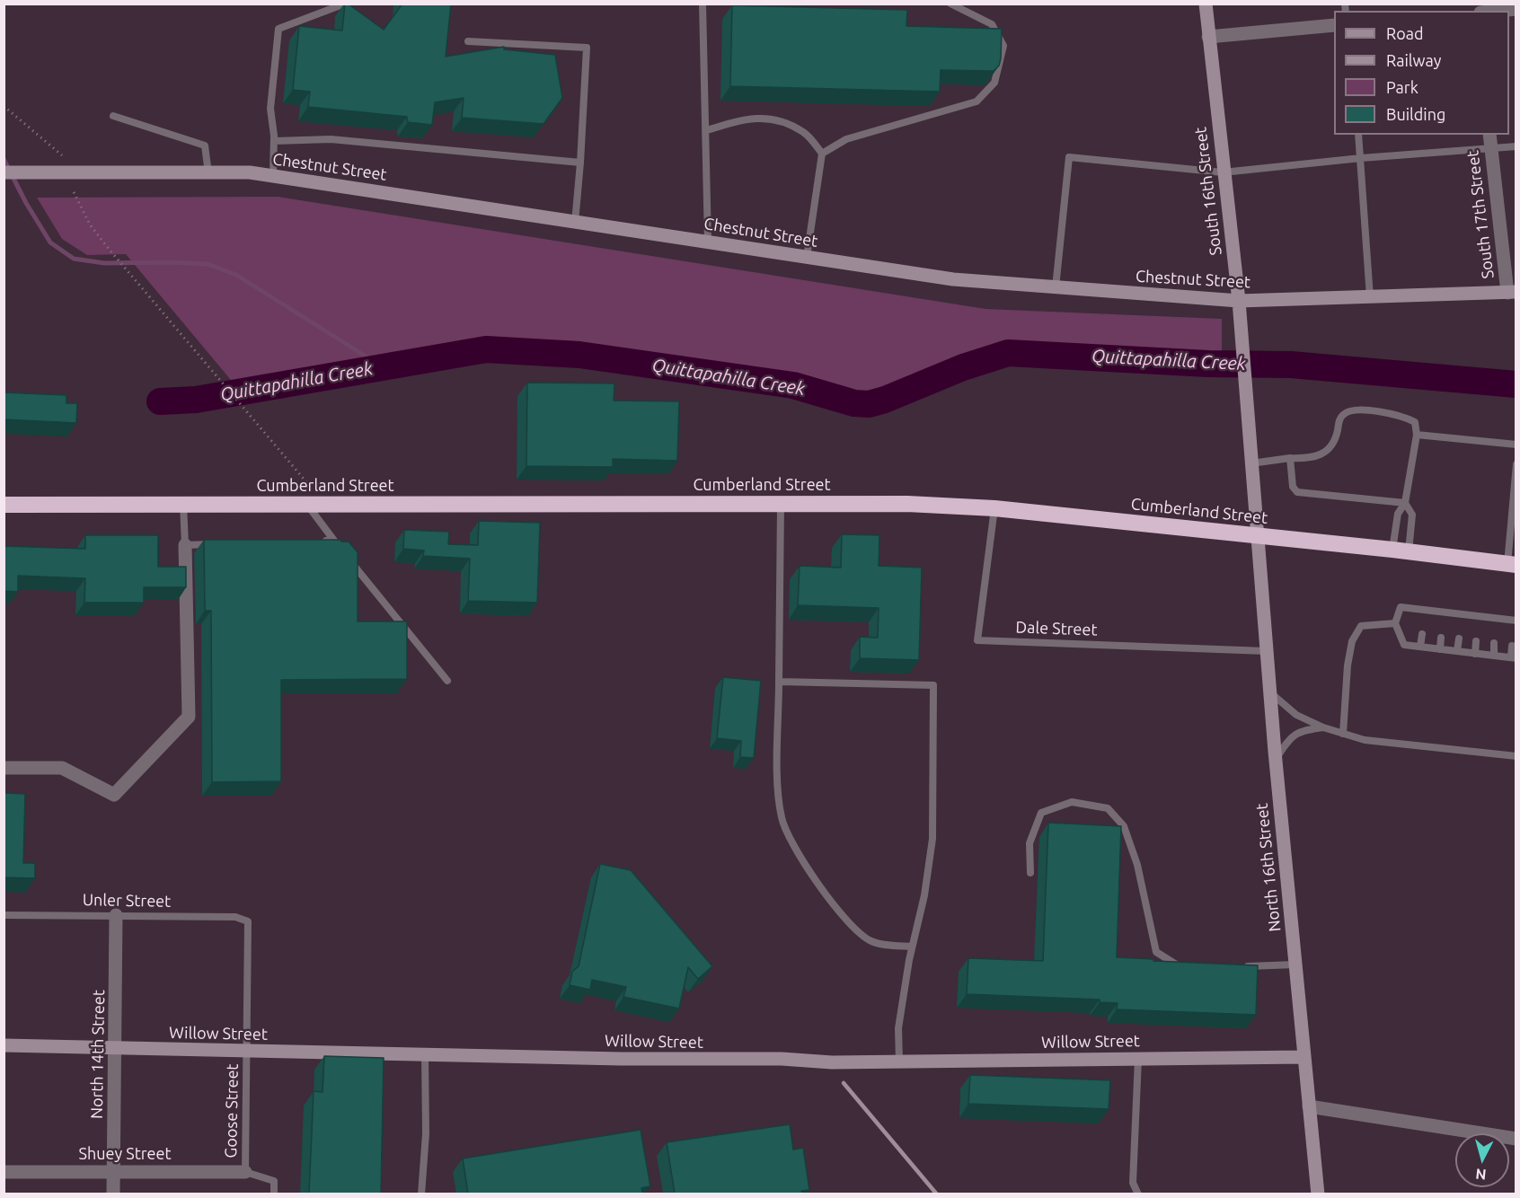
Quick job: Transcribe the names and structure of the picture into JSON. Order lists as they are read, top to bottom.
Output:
{
  "streets": {
    "highway": ["Cumberland Street"],
    "street": [
      "Chestnut Street",
      "South 16th Street",
      "South 17th Street",
      "North 16th Street",
      "Willow Street",
      "North 14th Street",
      "Shuey Street"
    ],
    "lane": ["Dale Street", "Unler Street", "Goose Street"]
  },
  "crossings": [
    ["Chestnut Street", "South 16th Street"],
    ["Chestnut Street", "South 17th Street"],
    ["South 16th Street", "Cumberland Street"],
    ["South 16th Street", "North 16th Street"],
    ["Cumberland Street", "Dale Street"],
    ["Cumberland Street", "North 16th Street"],
    ["Dale Street", "North 16th Street"],
    ["North 16th Street", "Willow Street"],
    ["Unler Street", "North 14th Street"],
    ["Unler Street", "Goose Street"],
    ["Willow Street", "North 14th Street"],
    ["Willow Street", "Goose Street"],
    ["North 14th Street", "Shuey Street"],
    ["Goose Street", "Shuey Street"]
  ],
  "water": ["Quittapahilla Creek"],
  "legend": [
    "Road",
    "Railway",
    "Park",
    "Building"
  ],
  "north": "bottom"
}
